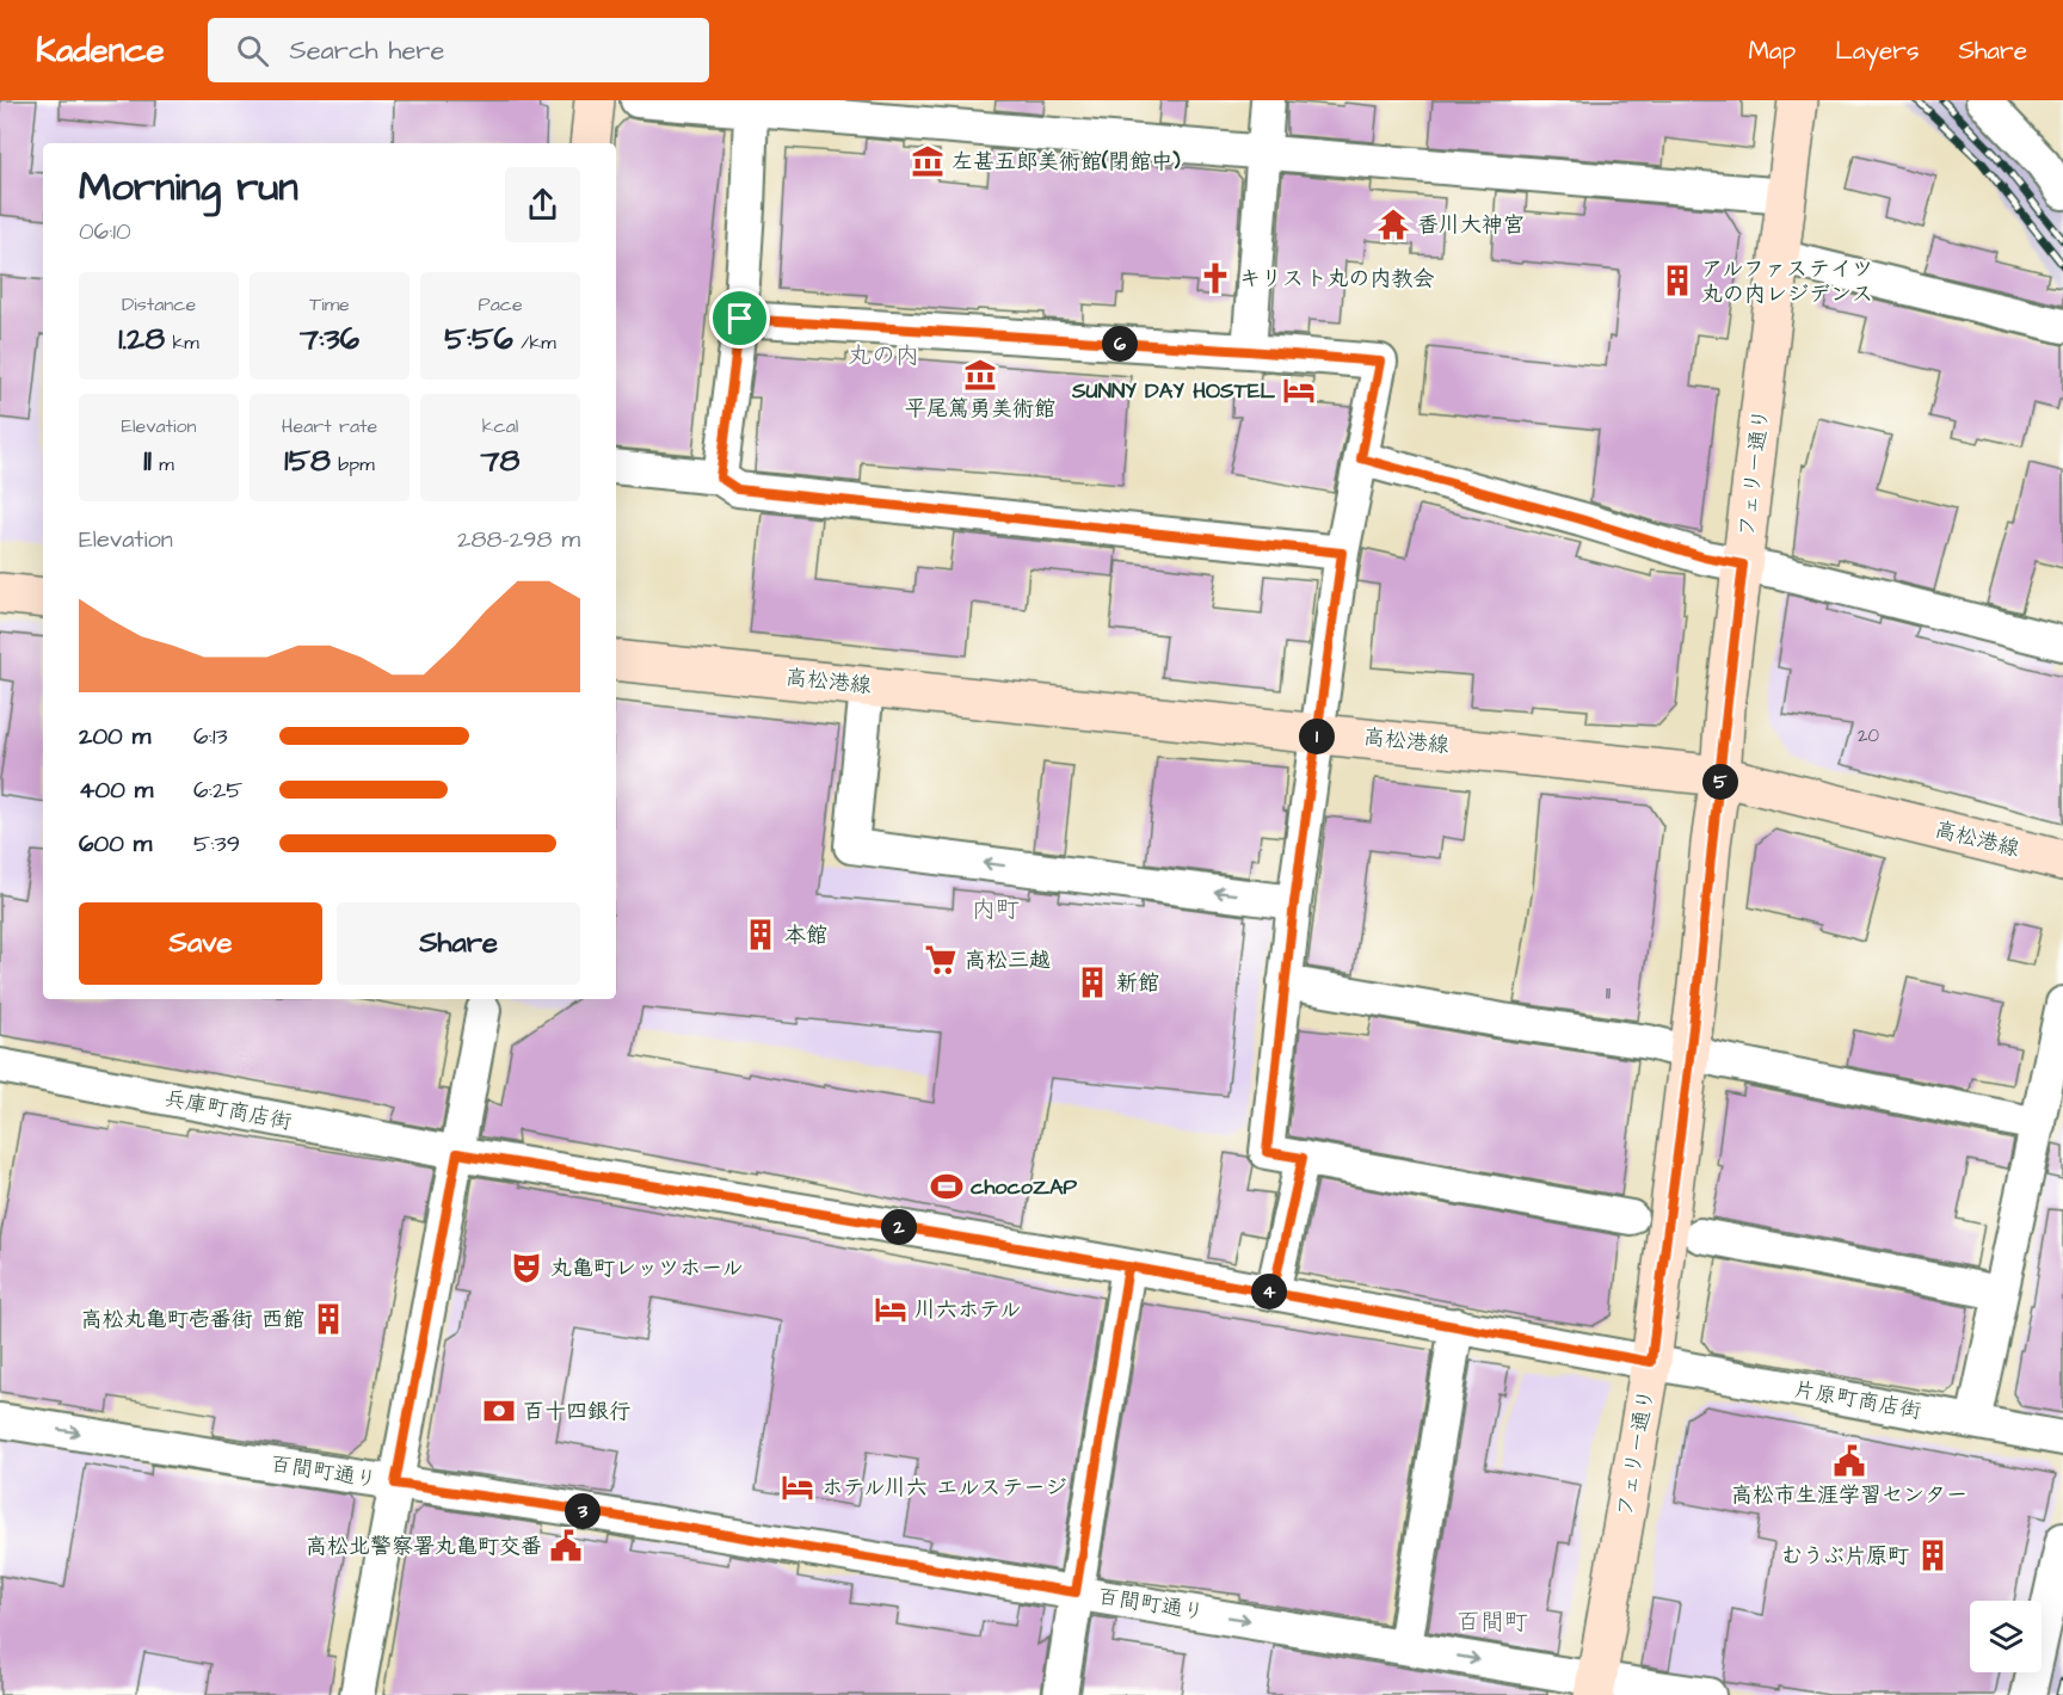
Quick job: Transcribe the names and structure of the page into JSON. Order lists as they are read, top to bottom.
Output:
{
  "streets": {
    "street": [
      "フェリー通り",
      "高松港線",
      "兵庫町商店街",
      "片原町商店街",
      "百間町通り"
    ]
  },
  "crossings": [
    ["フェリー通り", "高松港線"],
    ["フェリー通り", "片原町商店街"],
    ["フェリー通り", "百間町通り"],
    ["兵庫町商店街", "片原町商店街"]
  ],
  "one_way": ["百間町通り"],
  "districts": ["丸の内", "内町", "百間町"],
  "places": {
    "museum": ["左甚五郎美術館(閉館中)", "平尾篤勇美術館"],
    "temple": ["香川大神宮"],
    "church": ["キリスト丸の内教会"],
    "building": [
      "アルファステイツ 丸の内レジデンス",
      "本館",
      "新館",
      "高松丸亀町壱番街 西館",
      "むうぶ片原町"
    ],
    "hotel": ["SUNNY DAY HOSTEL", "川六ホテル", "ホテル川六 エルステージ"],
    "supermarket": ["高松三越"],
    "sports": ["chocoZAP"],
    "theatre": ["丸亀町レッツホール"],
    "bank": ["百十四銀行"],
    "public building": ["高松市生涯学習センター", "高松北警察署丸亀町交番"]
  },
  "house_numbers": ["20", "11"],
  "page": {
    "header": "Kadence",
    "search": "Search here",
    "nav": ["Map", "Layers", "Share"],
    "heading": ["Morning run", "06:10"],
    "stats": [
      ["Distance", "1.28 km"],
      ["Time", "7:36"],
      ["Pace", "5:56 /km"],
      ["Elevation", "11 m"],
      ["Heart rate", "158 bpm"],
      ["kcal", "78"]
    ],
    "pins": [
      "6",
      "1",
      "5",
      "2",
      "4",
      "3"
    ],
    "chart": ["Elevation", "288–298 m"],
    "list": [
      {
        "name": "200 m",
        "note": "6:13"
      },
      {
        "name": "400 m",
        "note": "6:25"
      },
      {
        "name": "600 m",
        "note": "5:39"
      }
    ],
    "buttons": ["Save", "Share"]
  }
}
